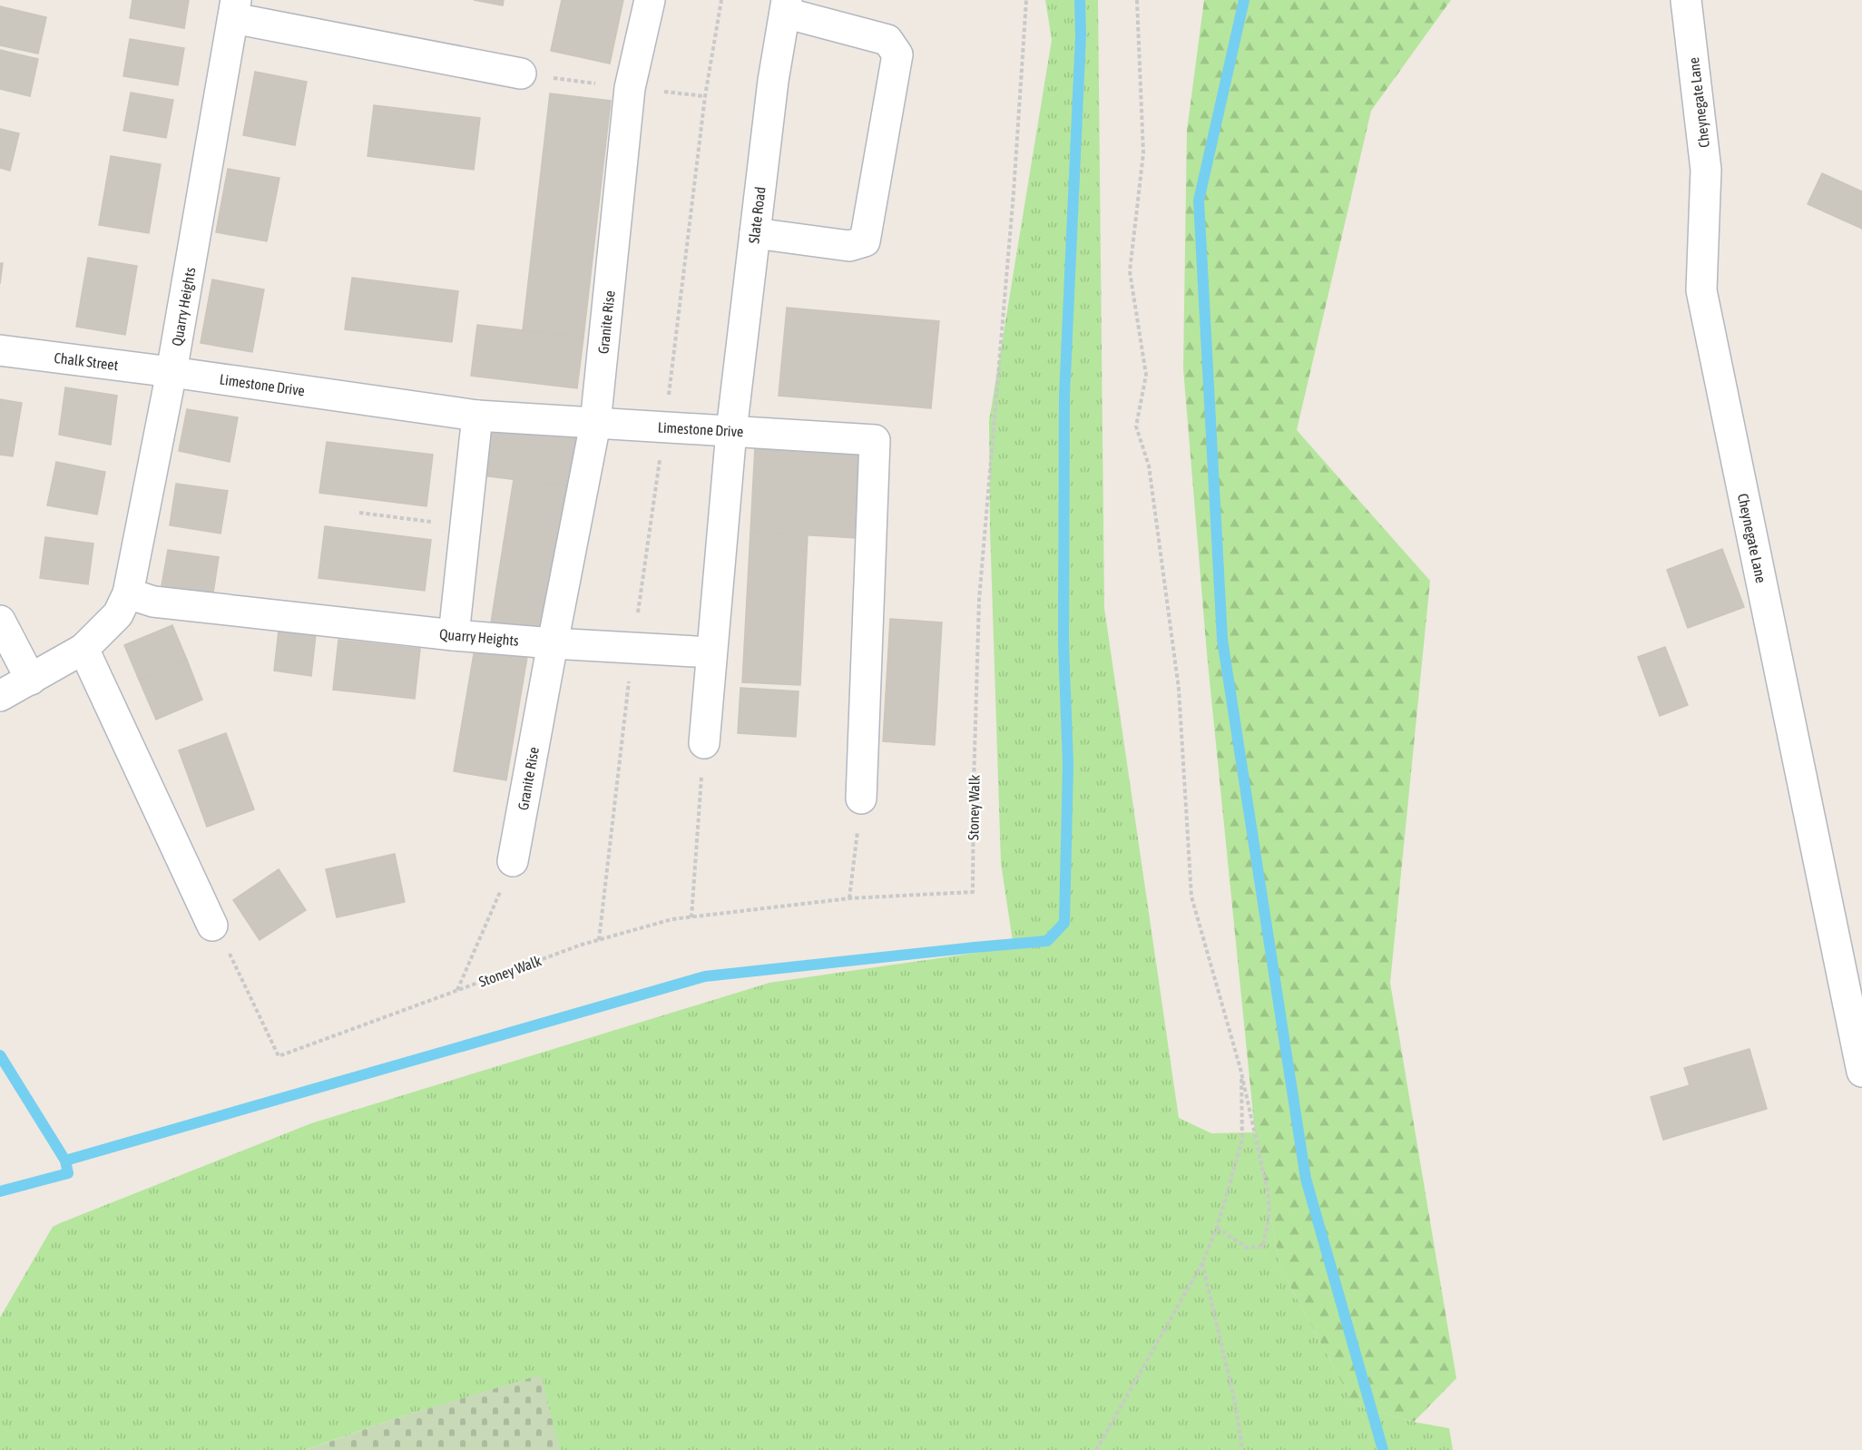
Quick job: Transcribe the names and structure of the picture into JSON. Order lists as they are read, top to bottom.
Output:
{
  "streets": {
    "street": [
      "Cheynegate Lane",
      "Slate Road",
      "Quarry Heights",
      "Granite Rise",
      "Chalk Street",
      "Limestone Drive"
    ],
    "path": ["Stoney Walk"]
  },
  "crossings": [
    ["Slate Road", "Limestone Drive"],
    ["Quarry Heights", "Granite Rise"],
    ["Quarry Heights", "Chalk Street"],
    ["Quarry Heights", "Limestone Drive"],
    ["Granite Rise", "Limestone Drive"],
    ["Chalk Street", "Limestone Drive"]
  ]
}
